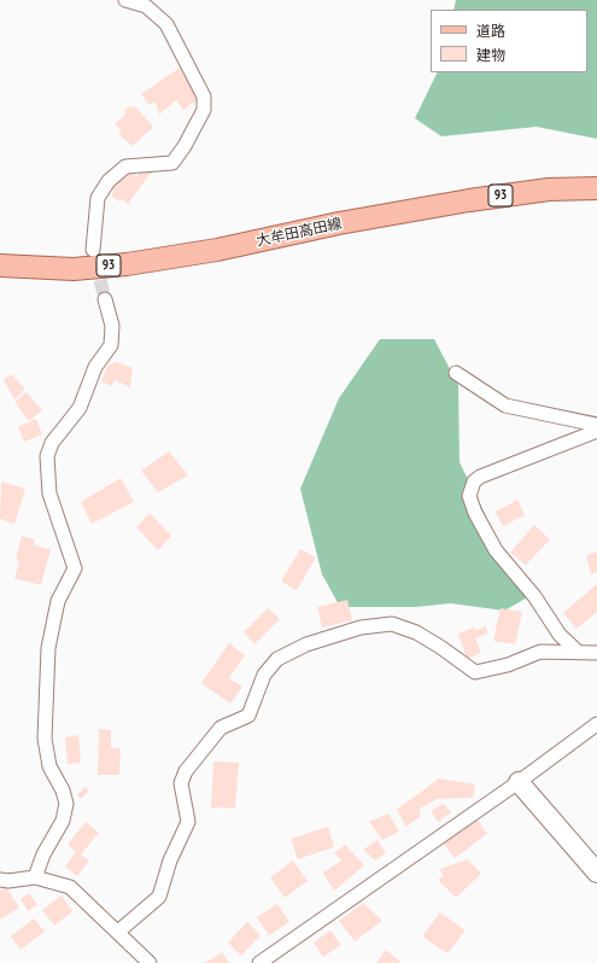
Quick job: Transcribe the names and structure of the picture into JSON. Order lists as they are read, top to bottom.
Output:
{
  "streets": {
    "main road": ["93", "大牟田高田線"]
  },
  "legend": ["道路", "建物"]
}
